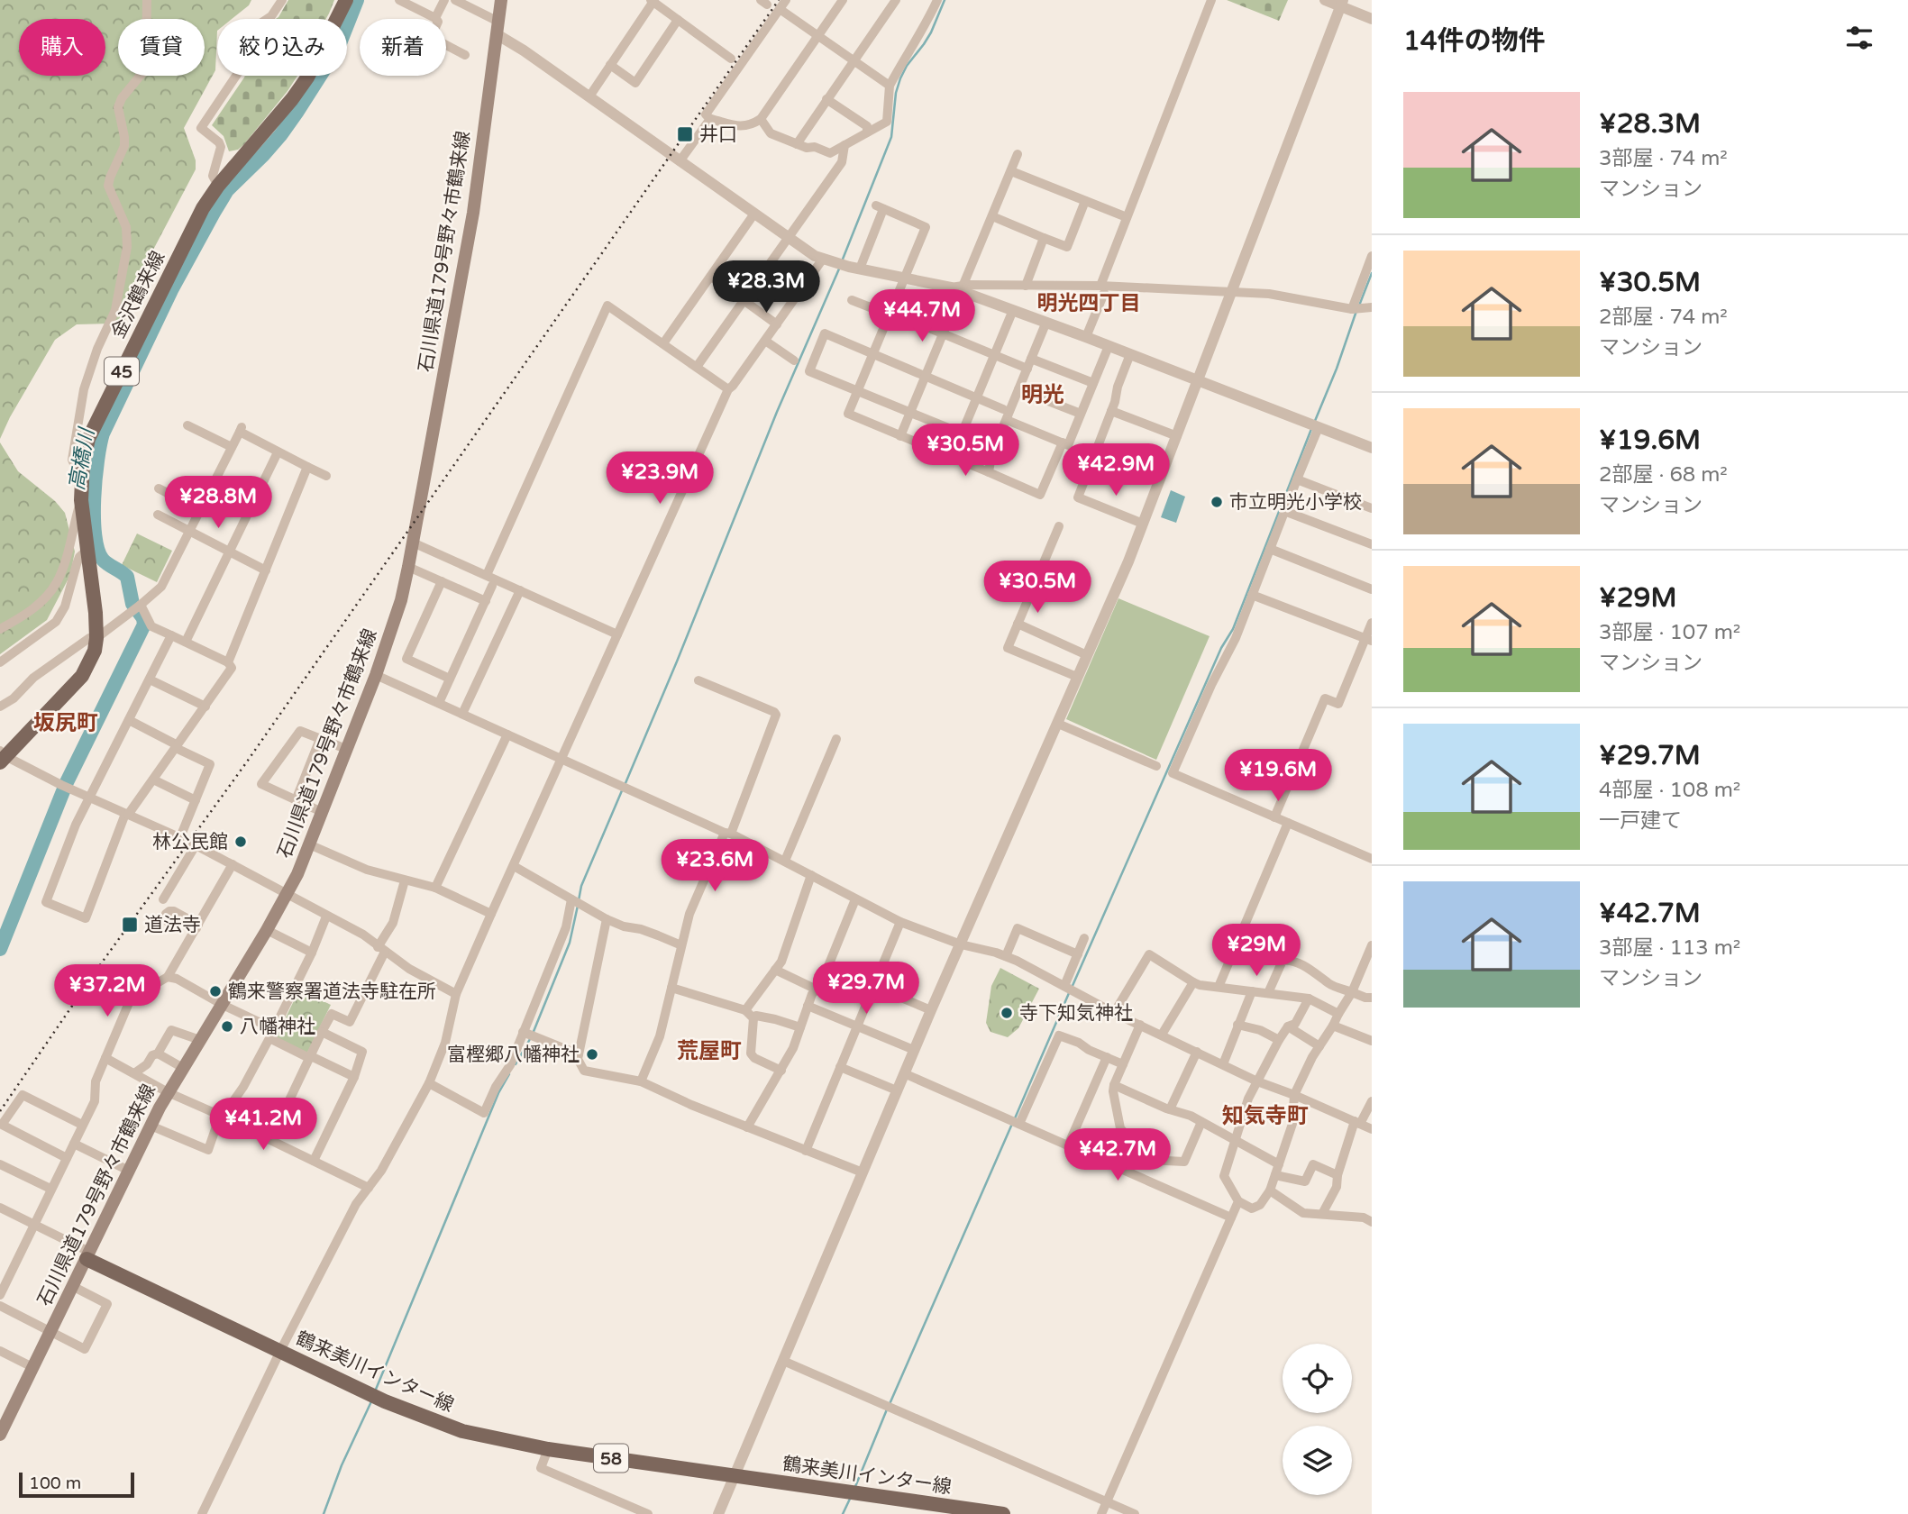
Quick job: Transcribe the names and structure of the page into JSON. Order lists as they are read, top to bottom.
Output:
{
  "streets": {
    "main road": [
      "石川県道179号野々市鶴来線",
      "金沢鶴来線",
      "45",
      "鶴来美川インター線",
      "58"
    ]
  },
  "crossings": [
    ["石川県道179号野々市鶴来線", "鶴来美川インター線"]
  ],
  "districts": [
    "明光四丁目",
    "明光",
    "坂尻町",
    "荒屋町",
    "知気寺町"
  ],
  "water": ["高橋川"],
  "places": {
    "transit": ["井口", "道法寺"],
    "other": [
      "市立明光小学校",
      "林公民館",
      "鶴来警察署道法寺駐在所",
      "寺下知気神社",
      "八幡神社",
      "富樫郷八幡神社"
    ]
  },
  "scale_bar": "100 m",
  "page": {
    "heading": "14件の物件",
    "chip": [
      "購入",
      "賃貸",
      "絞り込み",
      "新着"
    ],
    "list": [
      {
        "name": "¥28.3M",
        "note": "3部屋 · 74 m² · マンション"
      },
      {
        "name": "¥30.5M",
        "note": "2部屋 · 74 m² · マンション"
      },
      {
        "name": "¥19.6M",
        "note": "2部屋 · 68 m² · マンション"
      },
      {
        "name": "¥29M",
        "note": "3部屋 · 107 m² · マンション"
      },
      {
        "name": "¥29.7M",
        "note": "4部屋 · 108 m² · 一戸建て"
      },
      {
        "name": "¥42.7M",
        "note": "3部屋 · 113 m² · マンション"
      }
    ],
    "price": [
      "¥28.3M",
      "¥44.7M",
      "¥30.5M",
      "¥42.9M",
      "¥23.9M",
      "¥28.8M",
      "¥30.5M",
      "¥19.6M",
      "¥23.6M",
      "¥29M",
      "¥29.7M",
      "¥37.2M",
      "¥41.2M",
      "¥42.7M"
    ],
    "scale": "100 m"
  }
}
